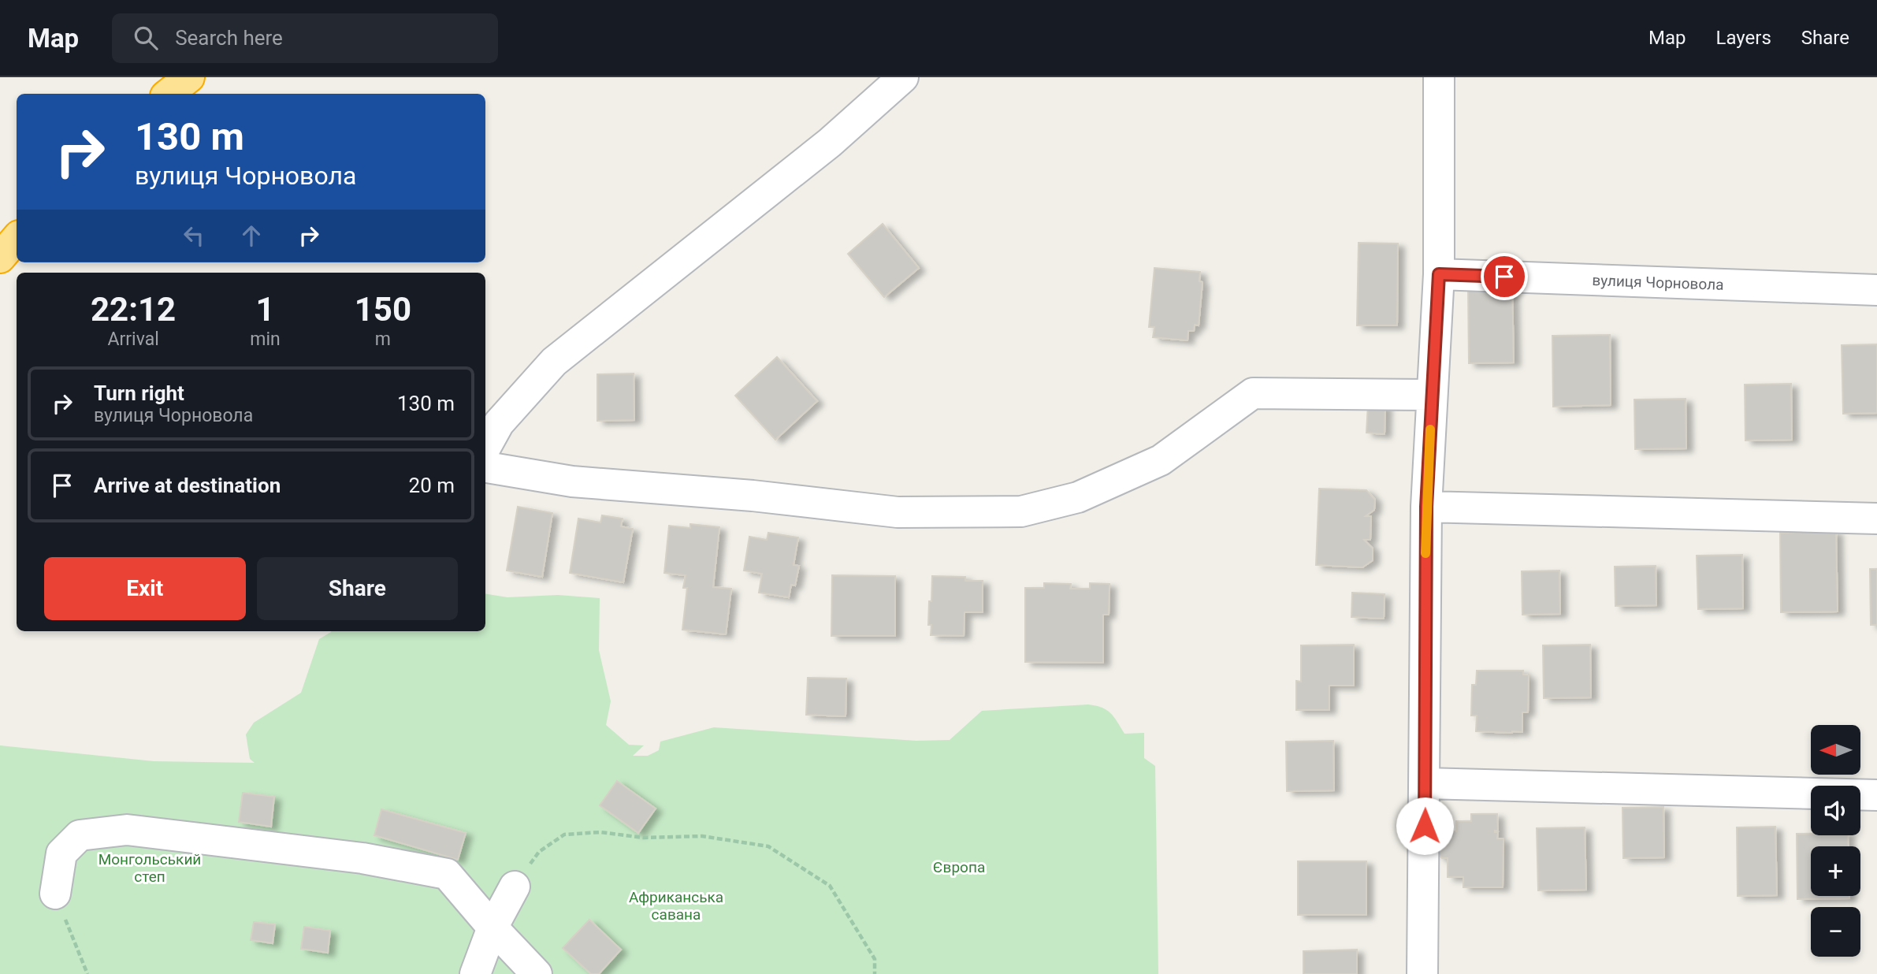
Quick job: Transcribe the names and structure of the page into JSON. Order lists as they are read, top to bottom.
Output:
{
  "streets": {
    "street": ["вулиця Чорновола"]
  },
  "parks": ["Монгольський степ", "Європа", "Африканська савана"],
  "north": "left",
  "page": {
    "header": "Map",
    "search": "Search here",
    "nav": ["Map", "Layers", "Share"],
    "turn": ["130 m", "вулиця Чорновола"],
    "eta": [
      "22:12",
      "Arrival",
      "1",
      "min",
      "150",
      "m"
    ],
    "list": [
      {
        "name": "Turn right",
        "note": "вулиця Чорновола",
        "value": "130 m"
      },
      {
        "name": "Arrive at destination",
        "value": "20 m"
      }
    ],
    "buttons": ["Exit", "Share"],
    "map_buttons": ["+", "−"]
  }
}
